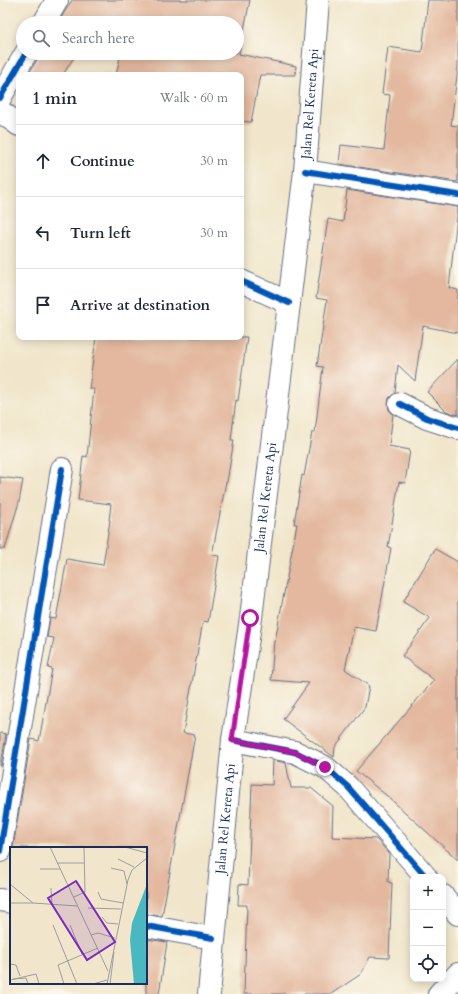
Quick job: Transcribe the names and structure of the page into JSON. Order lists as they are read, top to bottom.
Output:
{
  "streets": {
    "main road": ["Jalan Rel Kereta Api"]
  },
  "page": {
    "search": "Search here",
    "heading": ["1 min", "Walk · 60 m"],
    "list": [
      ["Continue", "30 m"],
      ["Turn left", "30 m"],
      "Arrive at destination"
    ],
    "map_buttons": ["+", "−"]
  }
}
